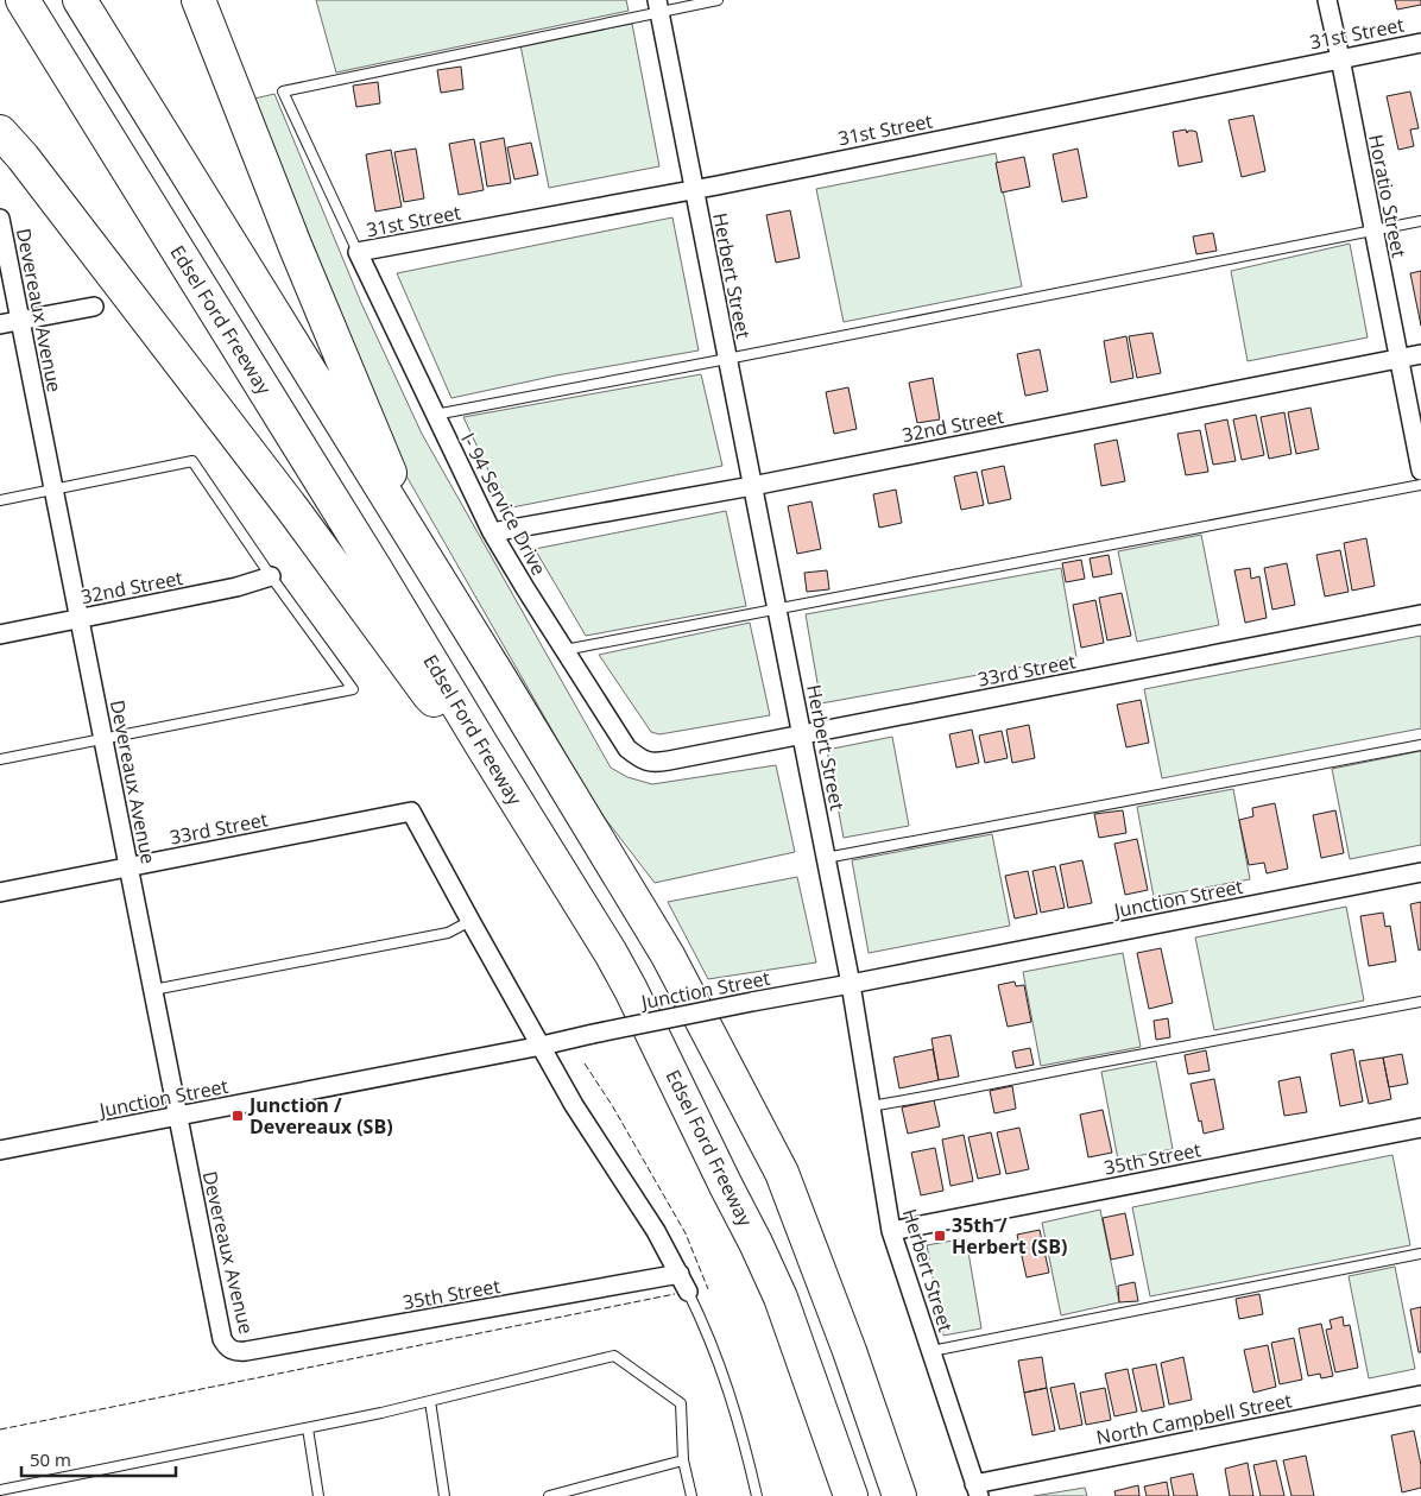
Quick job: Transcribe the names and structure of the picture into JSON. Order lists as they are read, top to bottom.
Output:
{
  "streets": {
    "highway": ["Edsel Ford Freeway"],
    "street": [
      "31st Street",
      "Horatio Street",
      "Herbert Street",
      "Devereaux Avenue",
      "32nd Street",
      "I- 94 Service Drive",
      "33rd Street",
      "Junction Street",
      "35th Street",
      "North Campbell Street"
    ]
  },
  "crossings": [
    ["31st Street", "Horatio Street"],
    ["31st Street", "Herbert Street"],
    ["31st Street", "I- 94 Service Drive"],
    ["Horatio Street", "32nd Street"],
    ["Herbert Street", "32nd Street"],
    ["Herbert Street", "33rd Street"],
    ["Herbert Street", "Junction Street"],
    ["Herbert Street", "35th Street"],
    ["Herbert Street", "North Campbell Street"],
    ["Devereaux Avenue", "32nd Street"],
    ["Devereaux Avenue", "33rd Street"],
    ["Devereaux Avenue", "Junction Street"],
    ["Devereaux Avenue", "35th Street"],
    ["32nd Street", "I- 94 Service Drive"],
    ["I- 94 Service Drive", "33rd Street"]
  ],
  "places": {
    "transit": ["Junction / Devereaux (SB)", "35th / Herbert (SB)"]
  },
  "scale_bar": "50 m"
}
